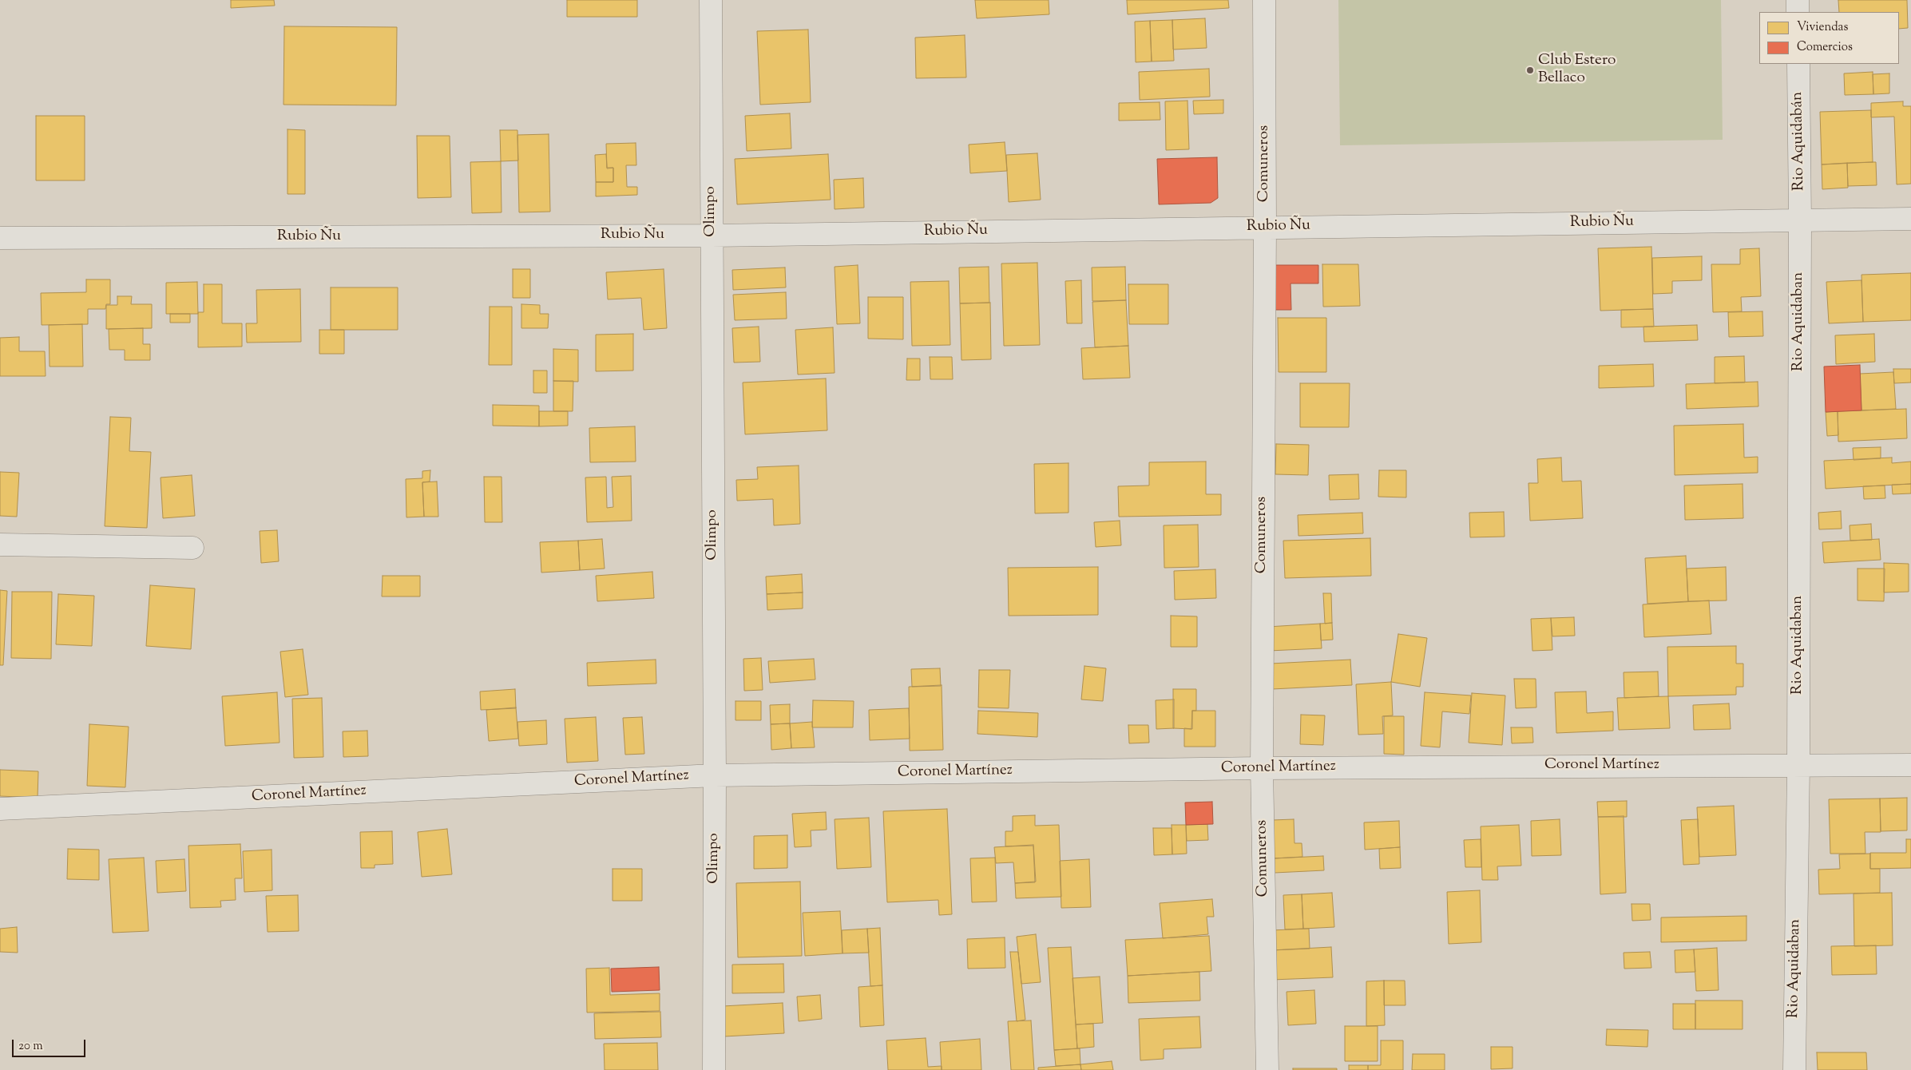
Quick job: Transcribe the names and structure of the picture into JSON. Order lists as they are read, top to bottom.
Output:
{
  "streets": {
    "street": [
      "Rio Aquidabán",
      "Comuneros",
      "Olimpo",
      "Rubio Ñu",
      "Rio Aquidaban",
      "Coronel Martínez"
    ]
  },
  "crossings": [
    ["Rio Aquidabán", "Rubio Ñu"],
    ["Rio Aquidabán", "Rio Aquidaban"],
    ["Comuneros", "Rubio Ñu"],
    ["Comuneros", "Coronel Martínez"],
    ["Olimpo", "Rubio Ñu"],
    ["Olimpo", "Coronel Martínez"],
    ["Rubio Ñu", "Rio Aquidaban"],
    ["Rio Aquidaban", "Coronel Martínez"]
  ],
  "places": ["Club Estero Bellaco"],
  "legend": ["Viviendas", "Comercios"],
  "scale_bar": "20 m"
}
